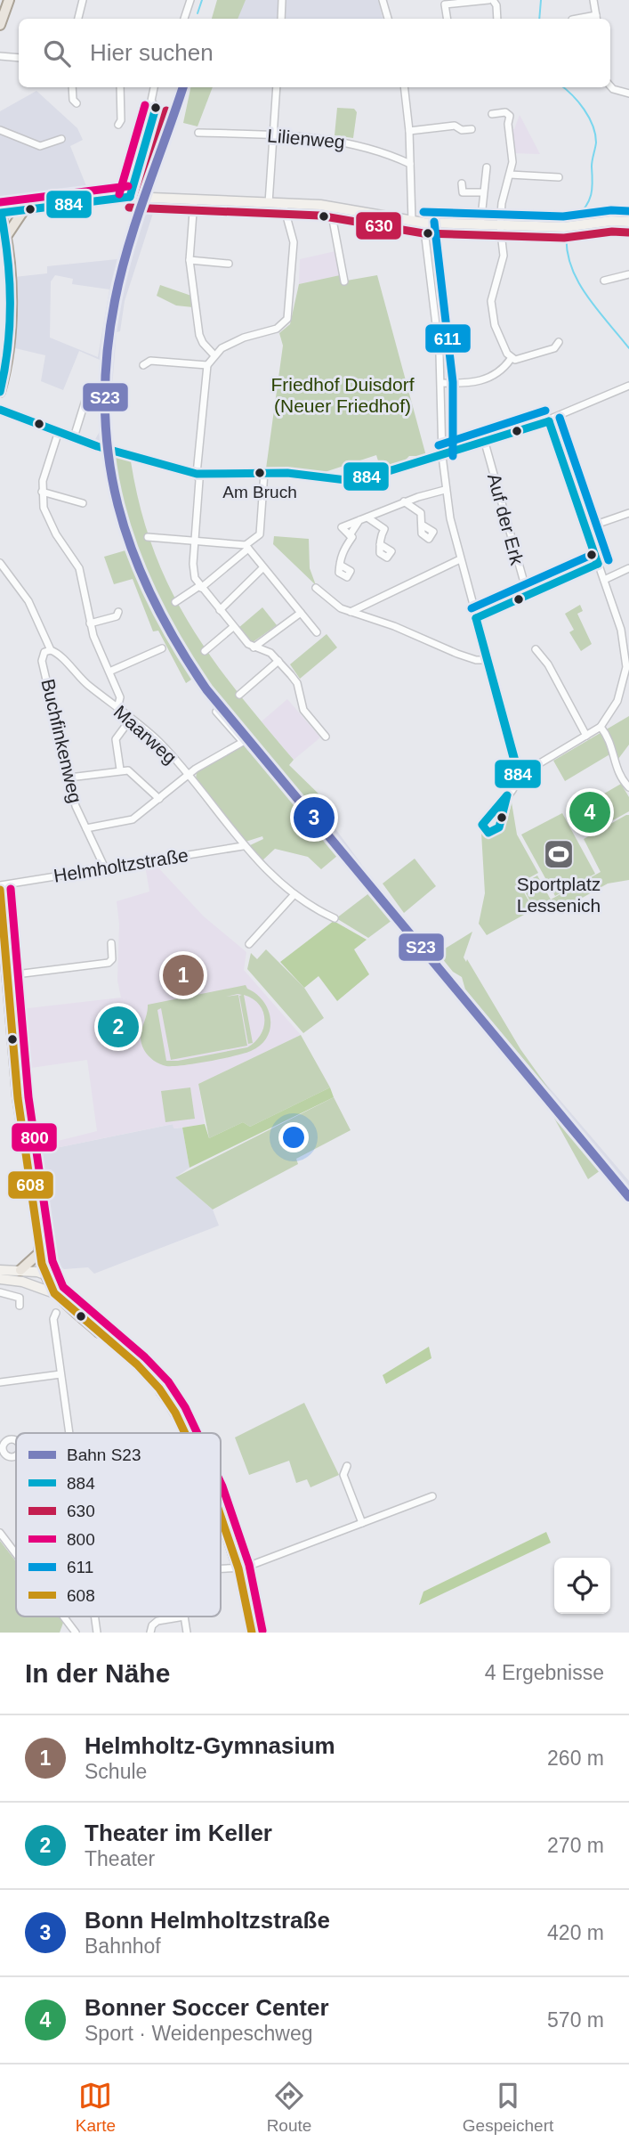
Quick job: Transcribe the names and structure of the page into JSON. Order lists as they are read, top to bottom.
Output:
{
  "streets": {
    "street": [
      "Lilienweg",
      "Auf der Erk",
      "Maarweg",
      "Buchfinkenweg",
      "Helmholtzstraße"
    ]
  },
  "crossings": [
    ["Maarweg", "Buchfinkenweg"],
    ["Maarweg", "Helmholtzstraße"],
    ["Buchfinkenweg", "Helmholtzstraße"]
  ],
  "parks": ["Friedhof Duisdorf (Neuer Friedhof)"],
  "places": {
    "other": ["Am Bruch"],
    "sports": ["Sportplatz Lessenich"]
  },
  "lines": [
    "rail line S23",
    "transit line 800",
    "transit line 884",
    "transit line 630",
    "transit line 611",
    "transit line 608"
  ],
  "legend": [
    "Bahn S23",
    "884",
    "630",
    "800",
    "611",
    "608"
  ],
  "page": {
    "search": "Hier suchen",
    "pins": [
      "4",
      "3",
      "1",
      "2"
    ],
    "heading": ["In der Nähe", "4 Ergebnisse"],
    "list": [
      {
        "mark": "1",
        "name": "Helmholtz-Gymnasium",
        "note": "Schule",
        "value": "260 m"
      },
      {
        "mark": "2",
        "name": "Theater im Keller",
        "note": "Theater",
        "value": "270 m"
      },
      {
        "mark": "3",
        "name": "Bonn Helmholtzstraße",
        "note": "Bahnhof",
        "value": "420 m"
      },
      {
        "mark": "4",
        "name": "Bonner Soccer Center",
        "note": "Sport · Weidenpeschweg",
        "value": "570 m"
      }
    ],
    "nav": ["Karte", "Route", "Gespeichert"]
  }
}
